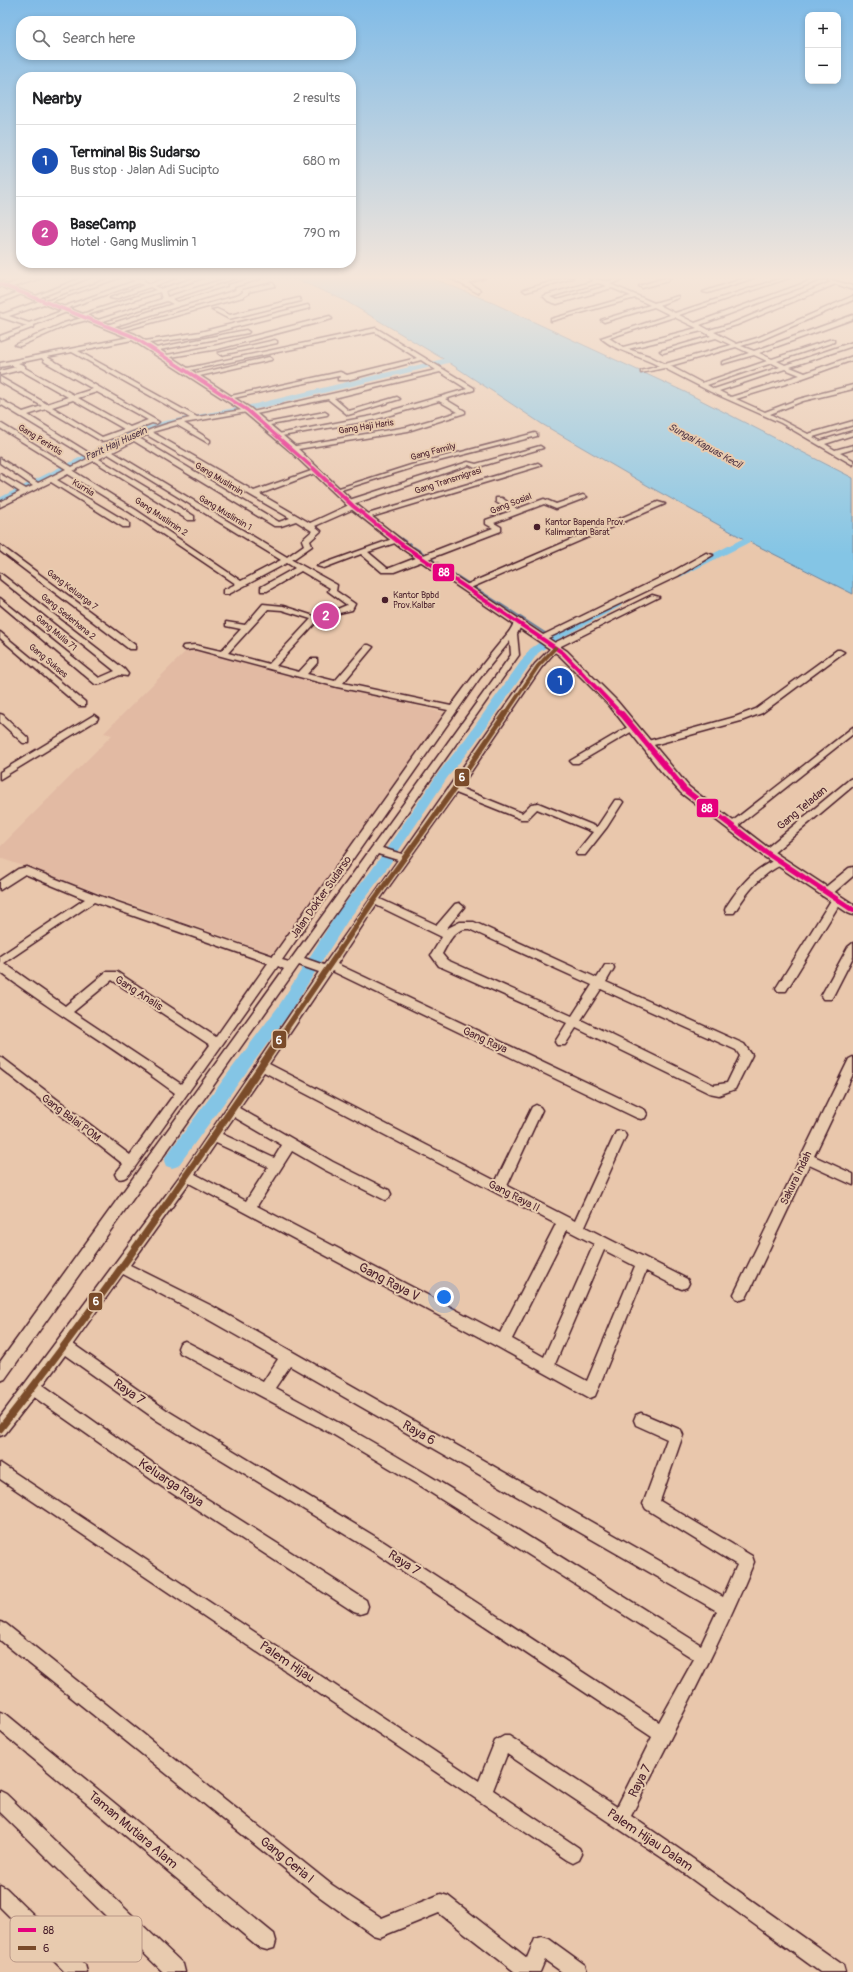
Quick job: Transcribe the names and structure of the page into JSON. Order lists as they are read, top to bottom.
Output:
{
  "streets": {
    "street": [
      "Gang Haji Haris",
      "Gang Perintis",
      "Gang Family",
      "Gang Muslimin",
      "Gang Transmigrasi",
      "Kurnia",
      "Gang Sosial",
      "Gang Muslimin 1",
      "Gang Muslimin 2",
      "Gang Keluarga 7",
      "Gang Sederhana 2",
      "Gang Mulia 71",
      "Gang Sukses",
      "Gang Teladan",
      "Jalan Dokter Sudarso",
      "Gang Analis",
      "Gang Raya",
      "Gang Balai POM",
      "Sakura Indah",
      "Gang Raya II",
      "Gang Raya V",
      "Raya 7",
      "Raya 6",
      "Keluarga Raya",
      "Palem Hijau",
      "Taman Mutiara Alam",
      "Palem Hijau Dalam",
      "Gang Ceria I"
    ]
  },
  "crossings": [
    ["Gang Perintis", "Gang Muslimin 2"],
    ["Gang Sederhana 2", "Gang Mulia 71"],
    ["Jalan Dokter Sudarso", "Gang Analis"],
    ["Jalan Dokter Sudarso", "Gang Raya"],
    ["Jalan Dokter Sudarso", "Gang Balai POM"],
    ["Gang Raya II", "Gang Raya V"],
    ["Raya 7", "Palem Hijau Dalam"],
    ["Palem Hijau", "Palem Hijau Dalam"]
  ],
  "water": ["Parit Haji Husein", "Sungai Kapuas Kecil"],
  "places": ["Kantor Bapenda Prov. Kalimantan Barat", "Kantor Bpbd Prov.Kalbar"],
  "lines": ["transit line 88", "transit line 6"],
  "legend": ["88", "6"],
  "page": {
    "map_buttons": ["+", "−"],
    "search": "Search here",
    "heading": ["Nearby", "2 results"],
    "list": [
      {
        "mark": "1",
        "name": "Terminal Bis Sudarso",
        "note": "Bus stop · Jalan Adi Sucipto",
        "value": "680 m"
      },
      {
        "mark": "2",
        "name": "BaseCamp",
        "note": "Hotel · Gang Muslimin 1",
        "value": "790 m"
      }
    ],
    "pins": ["2", "1"]
  }
}
